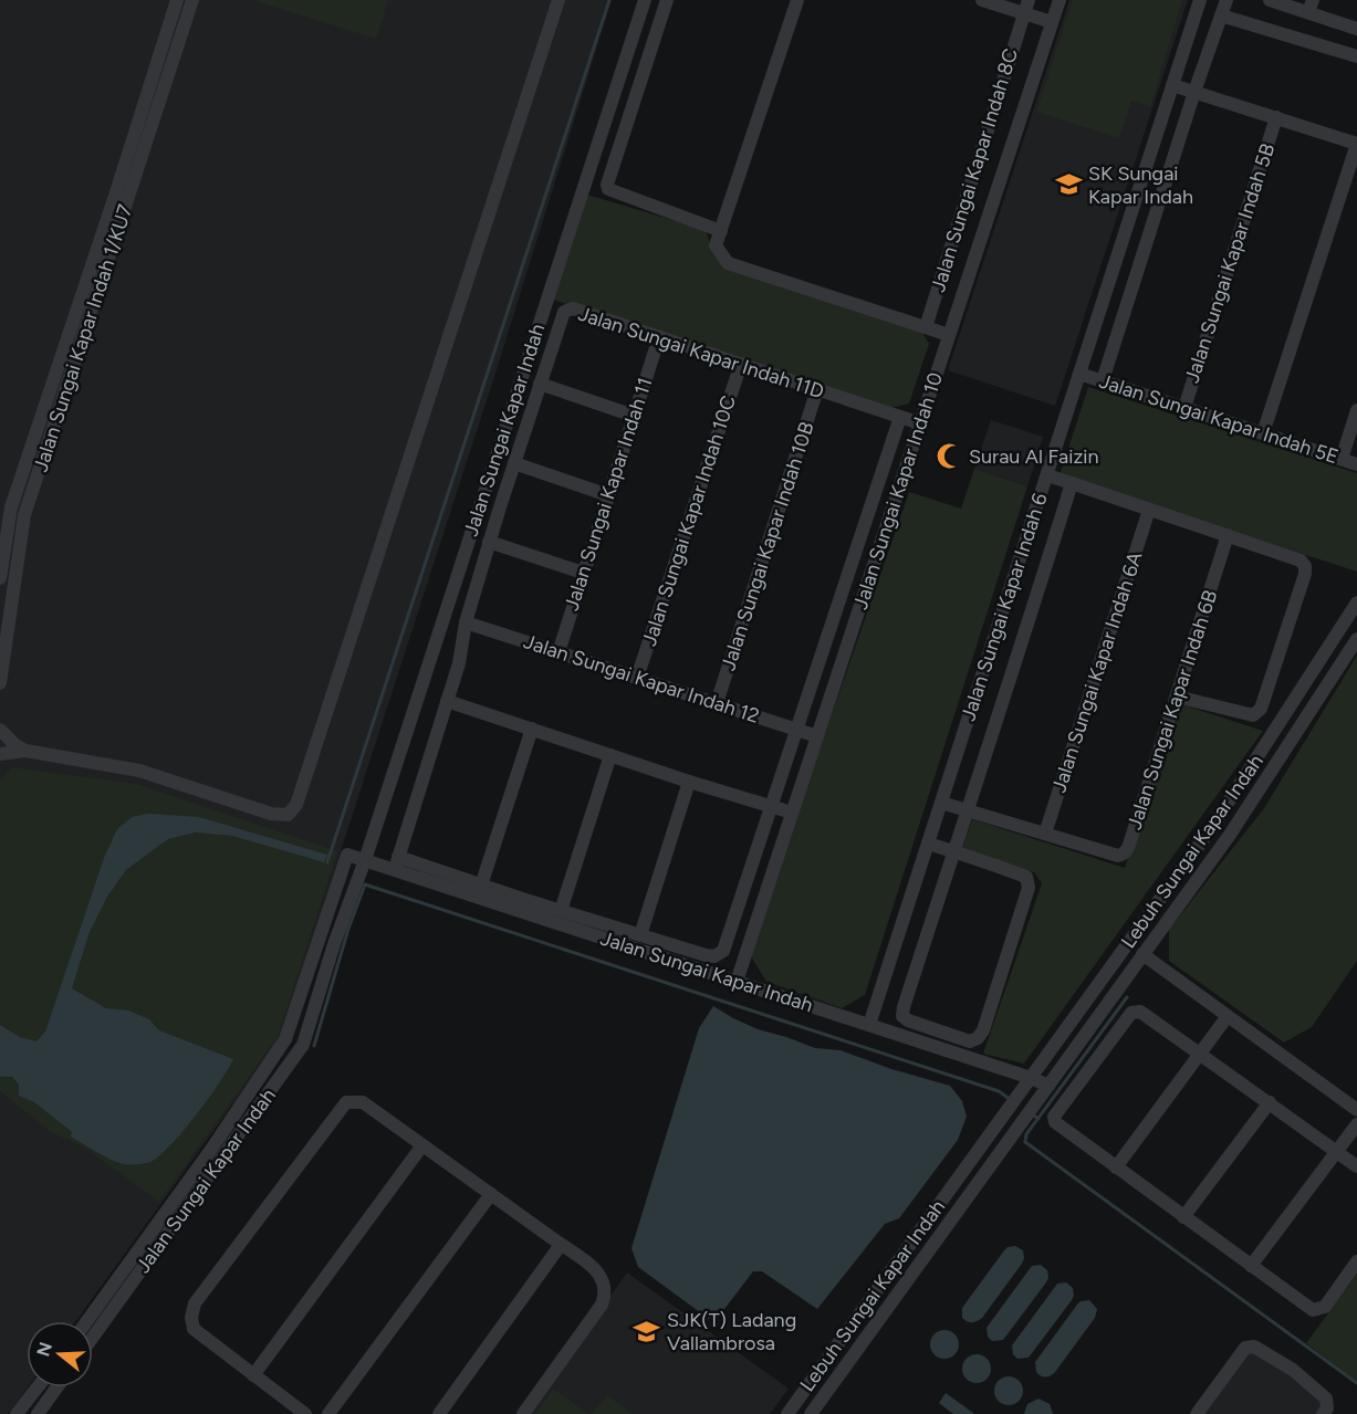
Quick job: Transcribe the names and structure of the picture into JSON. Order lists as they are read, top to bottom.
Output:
{
  "streets": {
    "street": [
      "Jalan Sungai Kapar Indah 8C",
      "Jalan Sungai Kapar Indah 5B",
      "Jalan Sungai Kapar Indah 1/KU7",
      "Jalan Sungai Kapar Indah 11D",
      "Jalan Sungai Kapar Indah 5E",
      "Jalan Sungai Kapar Indah",
      "Jalan Sungai Kapar Indah 10",
      "Jalan Sungai Kapar Indah 11",
      "Jalan Sungai Kapar Indah 10C",
      "Jalan Sungai Kapar Indah 10B",
      "Jalan Sungai Kapar Indah 6",
      "Jalan Sungai Kapar Indah 6A",
      "Jalan Sungai Kapar Indah 12",
      "Jalan Sungai Kapar Indah 6B",
      "Lebuh Sungai Kapar Indah"
    ]
  },
  "crossings": [
    ["Jalan Sungai Kapar Indah 5B", "Jalan Sungai Kapar Indah 5E"],
    ["Jalan Sungai Kapar Indah 11D", "Jalan Sungai Kapar Indah"],
    ["Jalan Sungai Kapar Indah 11D", "Jalan Sungai Kapar Indah 10"],
    ["Jalan Sungai Kapar Indah 11D", "Jalan Sungai Kapar Indah 11"],
    ["Jalan Sungai Kapar Indah 11D", "Jalan Sungai Kapar Indah 10C"],
    ["Jalan Sungai Kapar Indah 11D", "Jalan Sungai Kapar Indah 10B"],
    ["Jalan Sungai Kapar Indah 11D", "Jalan Sungai Kapar Indah 12"],
    ["Jalan Sungai Kapar Indah 5E", "Jalan Sungai Kapar Indah 6"],
    ["Jalan Sungai Kapar Indah", "Jalan Sungai Kapar Indah 10"],
    ["Jalan Sungai Kapar Indah", "Jalan Sungai Kapar Indah 6"],
    ["Jalan Sungai Kapar Indah", "Lebuh Sungai Kapar Indah"],
    ["Jalan Sungai Kapar Indah 10", "Jalan Sungai Kapar Indah 12"],
    ["Jalan Sungai Kapar Indah 11", "Jalan Sungai Kapar Indah 12"],
    ["Jalan Sungai Kapar Indah 10C", "Jalan Sungai Kapar Indah 12"],
    ["Jalan Sungai Kapar Indah 10B", "Jalan Sungai Kapar Indah 12"],
    ["Jalan Sungai Kapar Indah 6", "Jalan Sungai Kapar Indah 6A"],
    ["Jalan Sungai Kapar Indah 6", "Jalan Sungai Kapar Indah 6B"],
    ["Jalan Sungai Kapar Indah 6A", "Jalan Sungai Kapar Indah 6B"]
  ],
  "places": {
    "school or university": ["SK Sungai Kapar Indah", "SJK(T) Ladang Vallambrosa"],
    "mosque": ["Surau Al Faizin"]
  },
  "north": "left"
}
